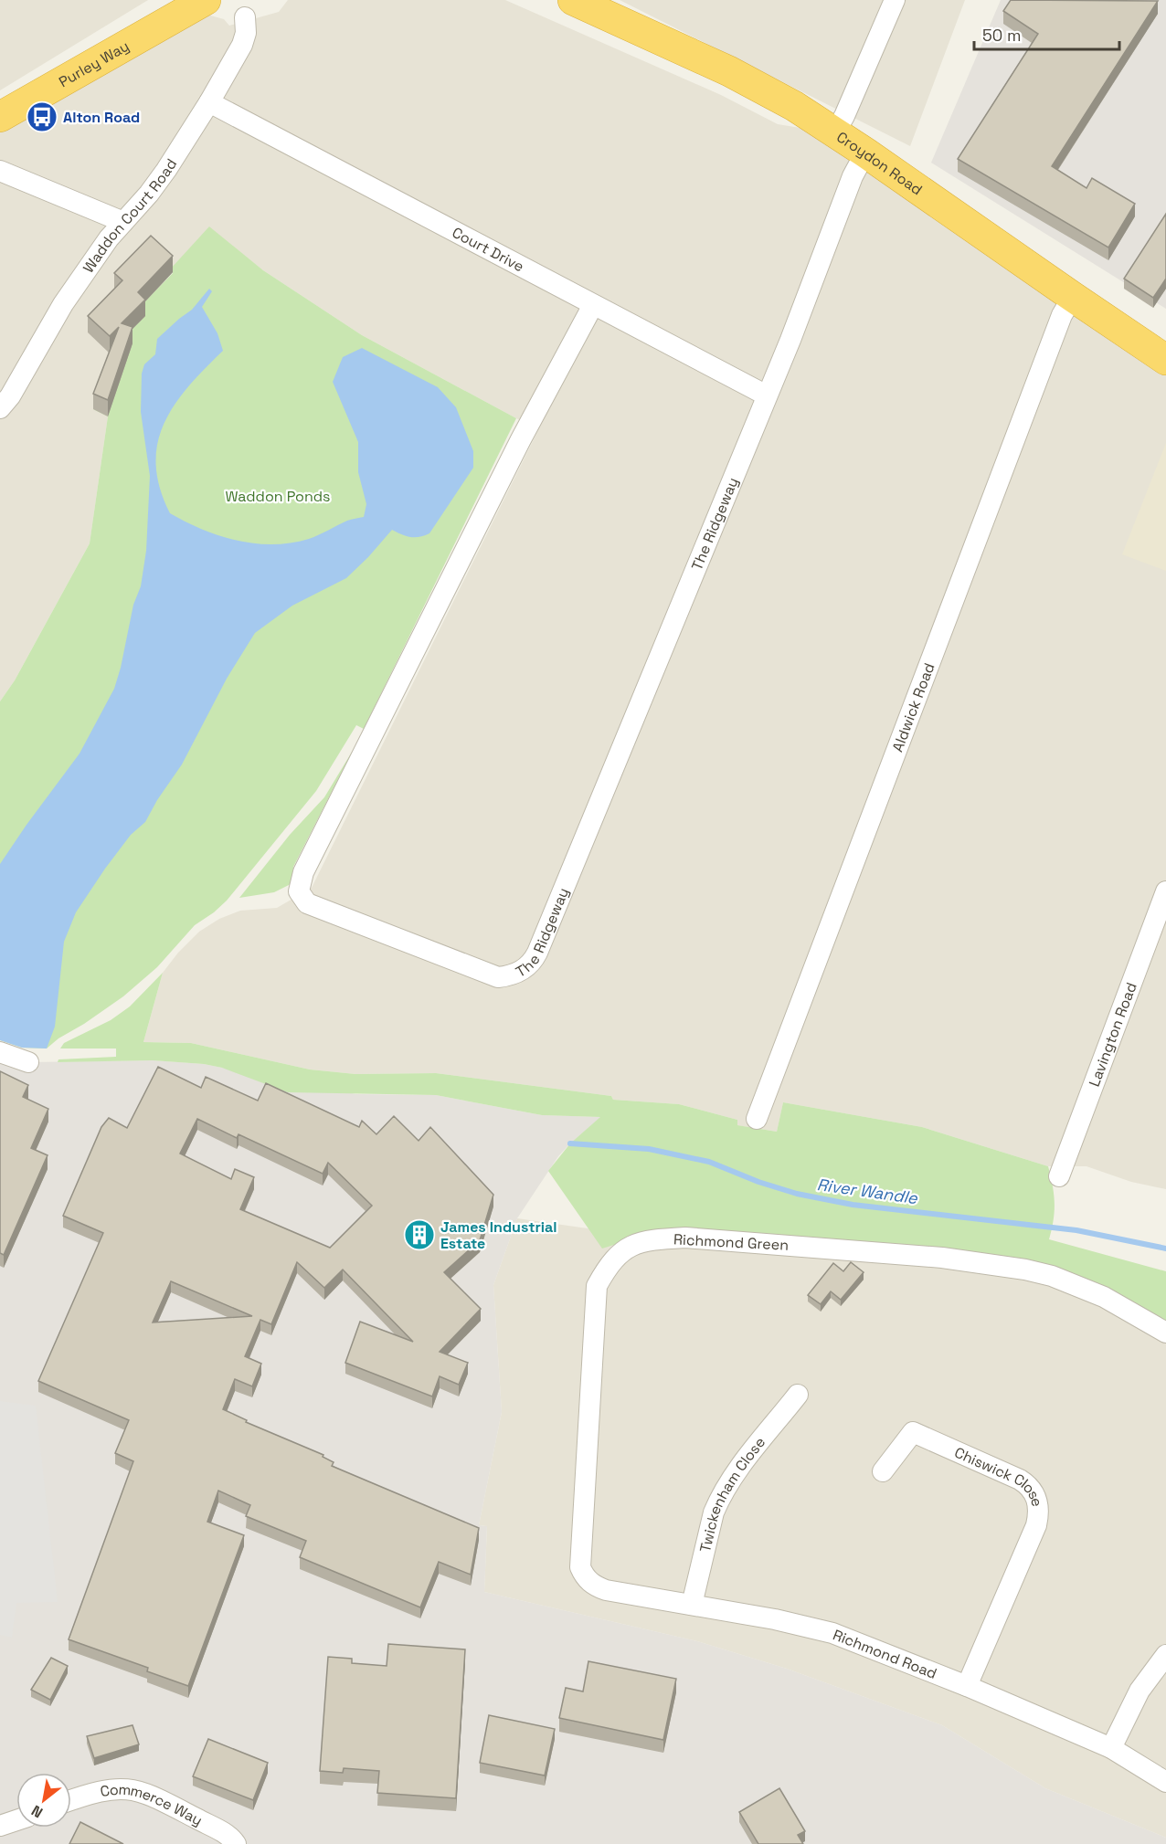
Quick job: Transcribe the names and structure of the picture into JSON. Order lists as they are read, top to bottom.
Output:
{
  "streets": {
    "highway": ["Purley Way", "Croydon Road"],
    "street": [
      "Waddon Court Road",
      "Court Drive",
      "The Ridgeway",
      "Aldwick Road",
      "Lavington Road",
      "Richmond Green",
      "Chiswick Close",
      "Twickenham Close",
      "Richmond Road",
      "Commerce Way"
    ]
  },
  "crossings": [
    ["Croydon Road", "The Ridgeway"],
    ["Croydon Road", "Aldwick Road"],
    ["Waddon Court Road", "Court Drive"],
    ["Court Drive", "The Ridgeway"],
    ["Richmond Green", "Richmond Road"],
    ["Chiswick Close", "Richmond Road"],
    ["Twickenham Close", "Richmond Road"]
  ],
  "water": ["River Wandle"],
  "parks": ["Waddon Ponds"],
  "places": {
    "bus stop": ["Alton Road"],
    "building": ["James Industrial Estate"]
  },
  "scale_bar": "50 m",
  "north": "bottom left"
}
